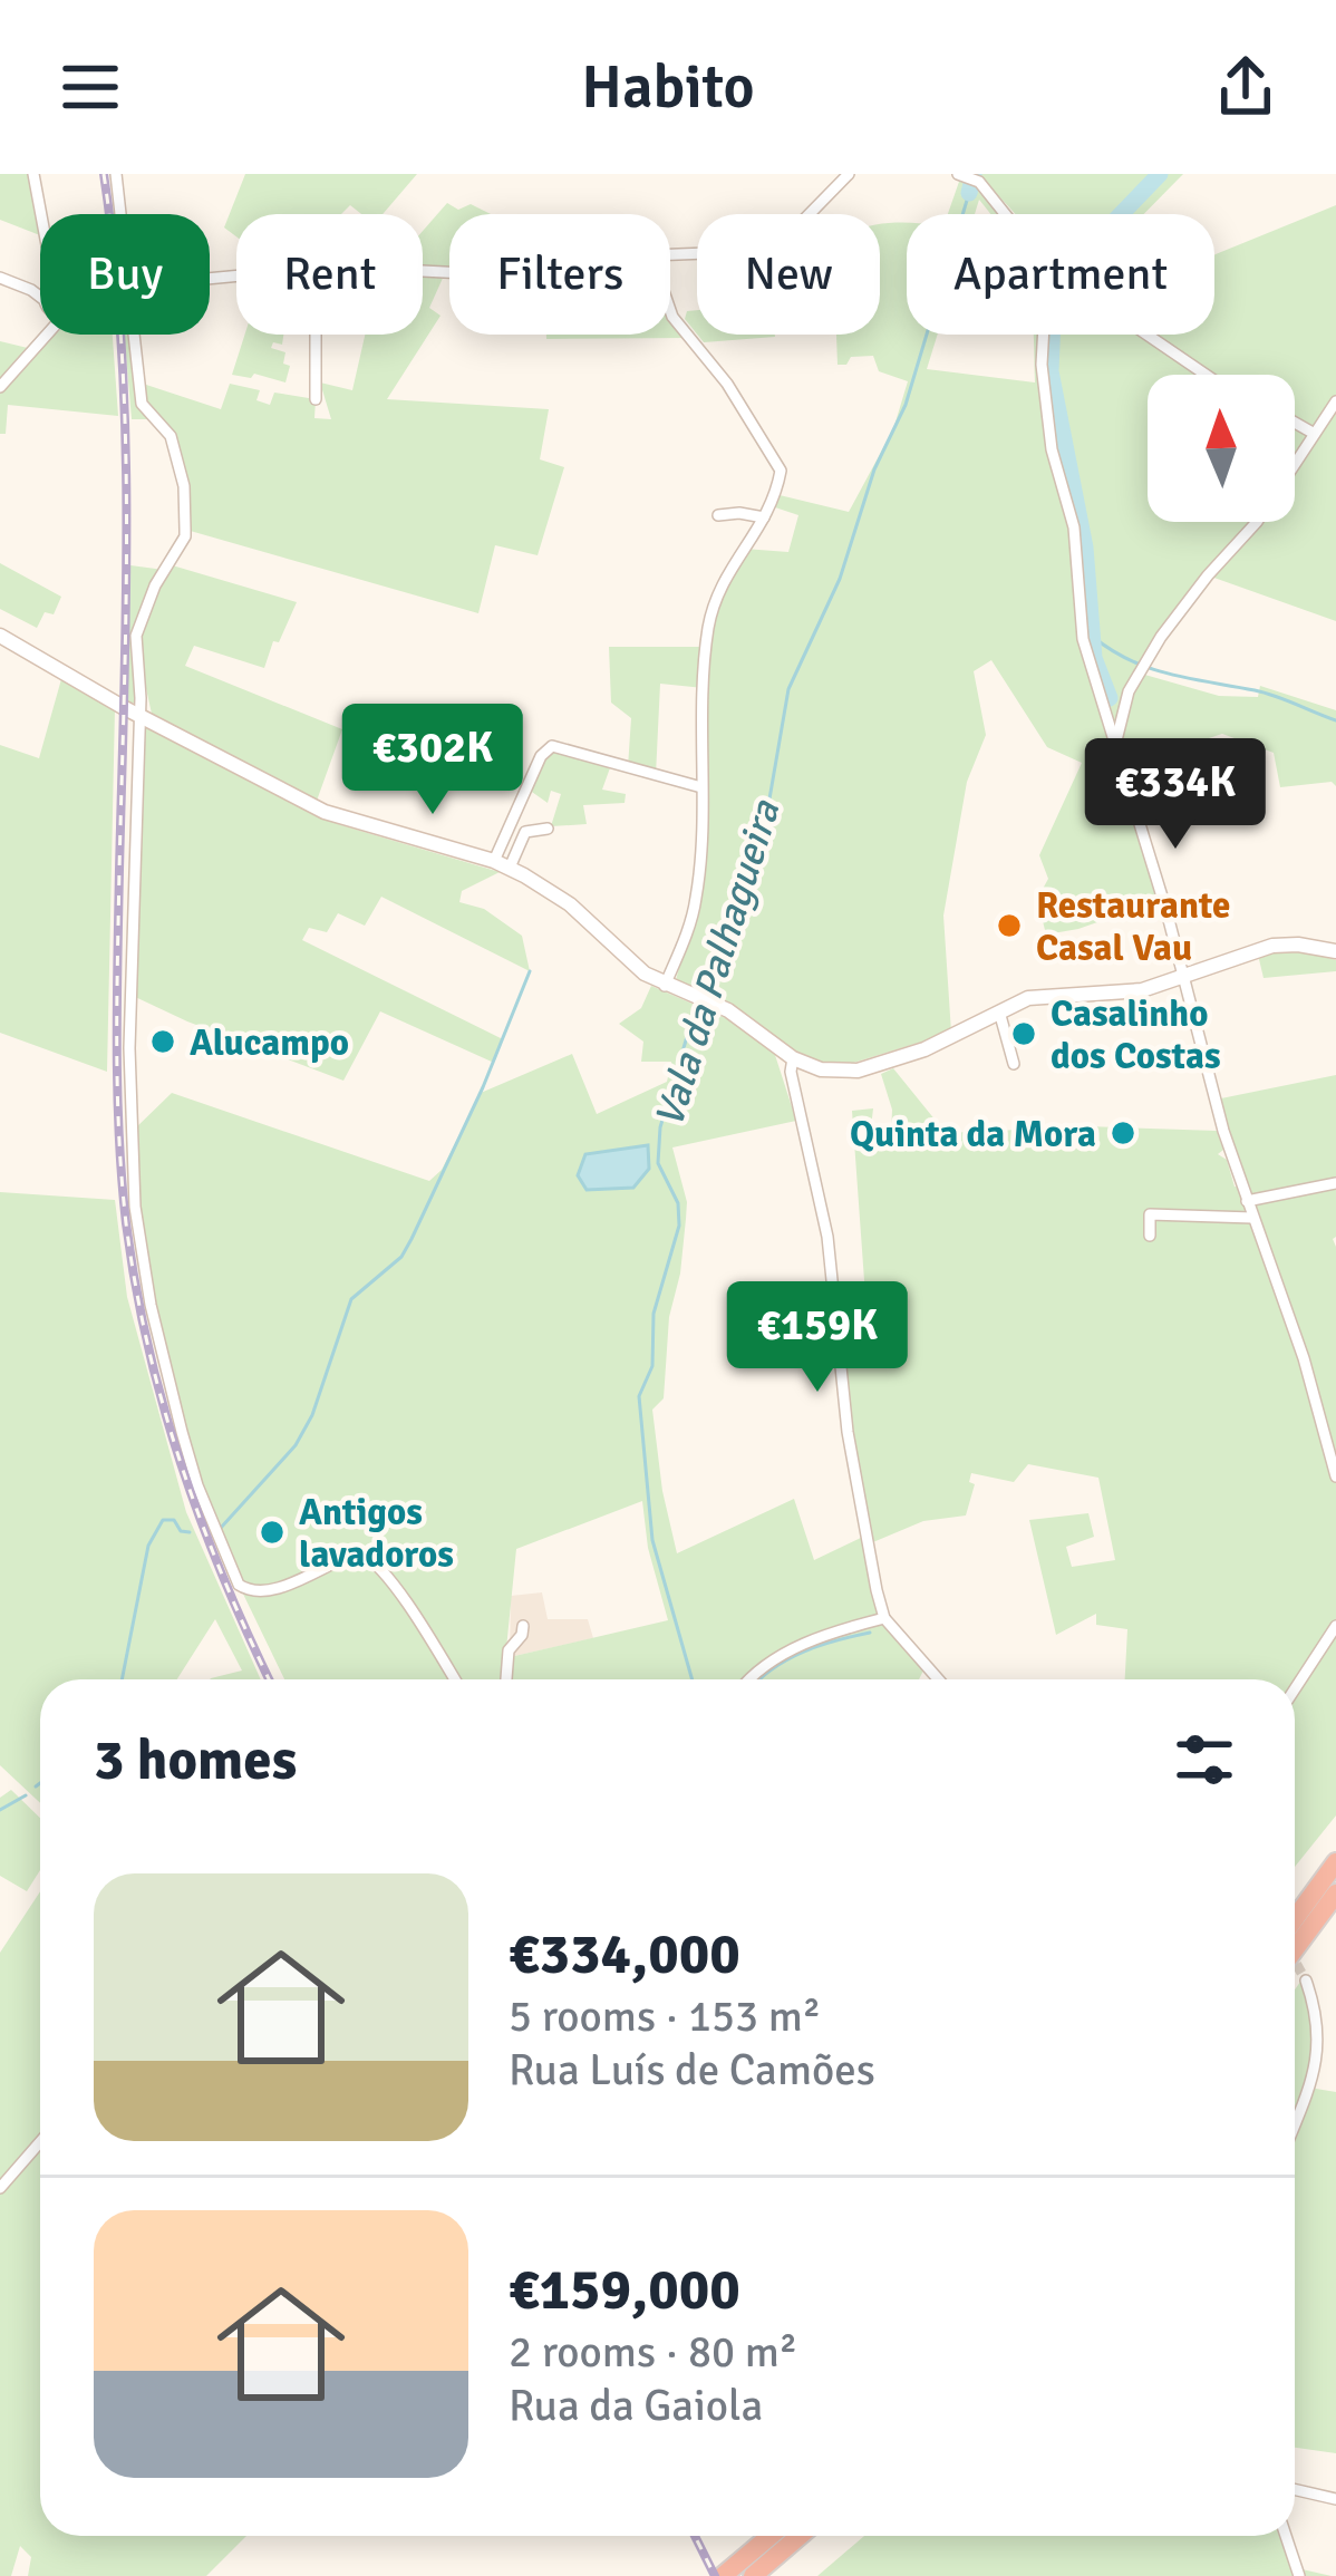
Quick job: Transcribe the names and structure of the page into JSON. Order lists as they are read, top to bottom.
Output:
{
  "water": ["Vala da Palhagueira"],
  "places": [
    "Restaurante Casal Vau",
    "Casalinho dos Costas",
    "Alucampo",
    "Quinta da Mora",
    "Antigos lavadoros"
  ],
  "north": "top",
  "page": {
    "header": "Habito",
    "chip": [
      "Buy",
      "Rent",
      "Filters",
      "New",
      "Apartment"
    ],
    "price": ["€302K", "€334K", "€159K"],
    "heading": "3 homes",
    "list": [
      {
        "name": "€334,000",
        "note": "5 rooms · 153 m² · Rua Luís de Camões"
      },
      {
        "name": "€159,000",
        "note": "2 rooms · 80 m² · Rua da Gaiola"
      }
    ]
  }
}
